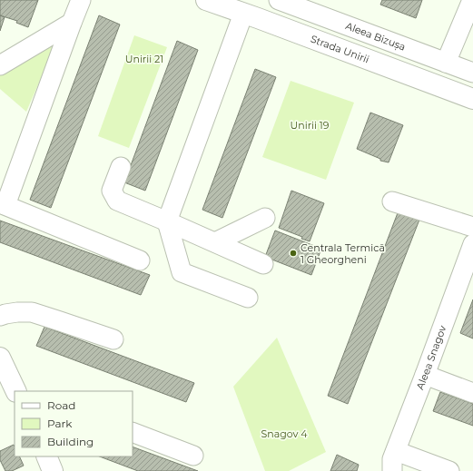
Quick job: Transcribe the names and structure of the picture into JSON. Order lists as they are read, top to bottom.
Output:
{
  "streets": {
    "main road": ["Strada Unirii"],
    "street": ["Aleea Bizușa", "Aleea Snagov"]
  },
  "parks": ["Unirii 21", "Unirii 19", "Snagov 4"],
  "places": ["Centrala Termică 1 Gheorgheni"],
  "legend": ["Road", "Park", "Building"]
}
